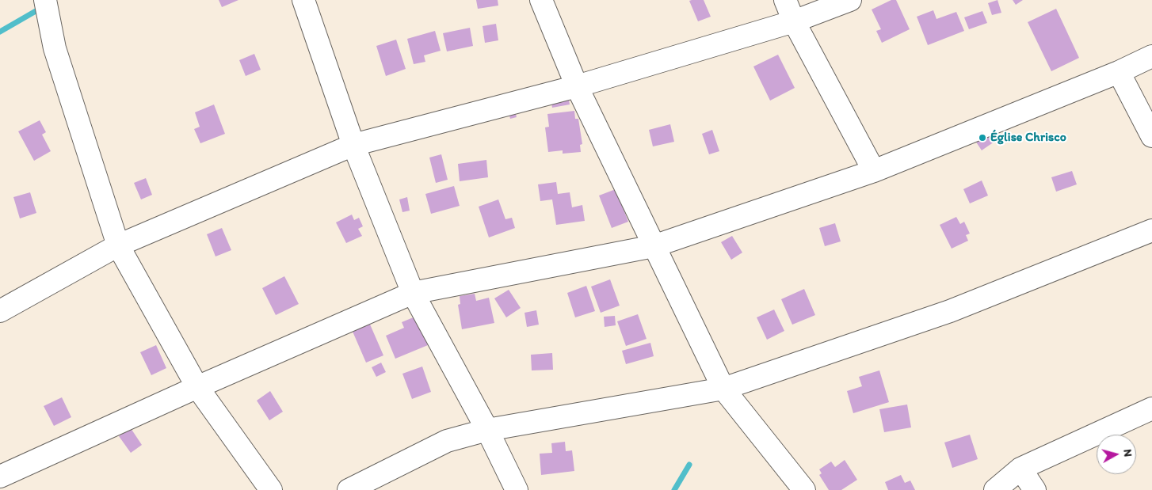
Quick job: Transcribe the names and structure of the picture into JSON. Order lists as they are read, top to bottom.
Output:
{
  "places": ["Église Chrisco"],
  "north": "right"
}
